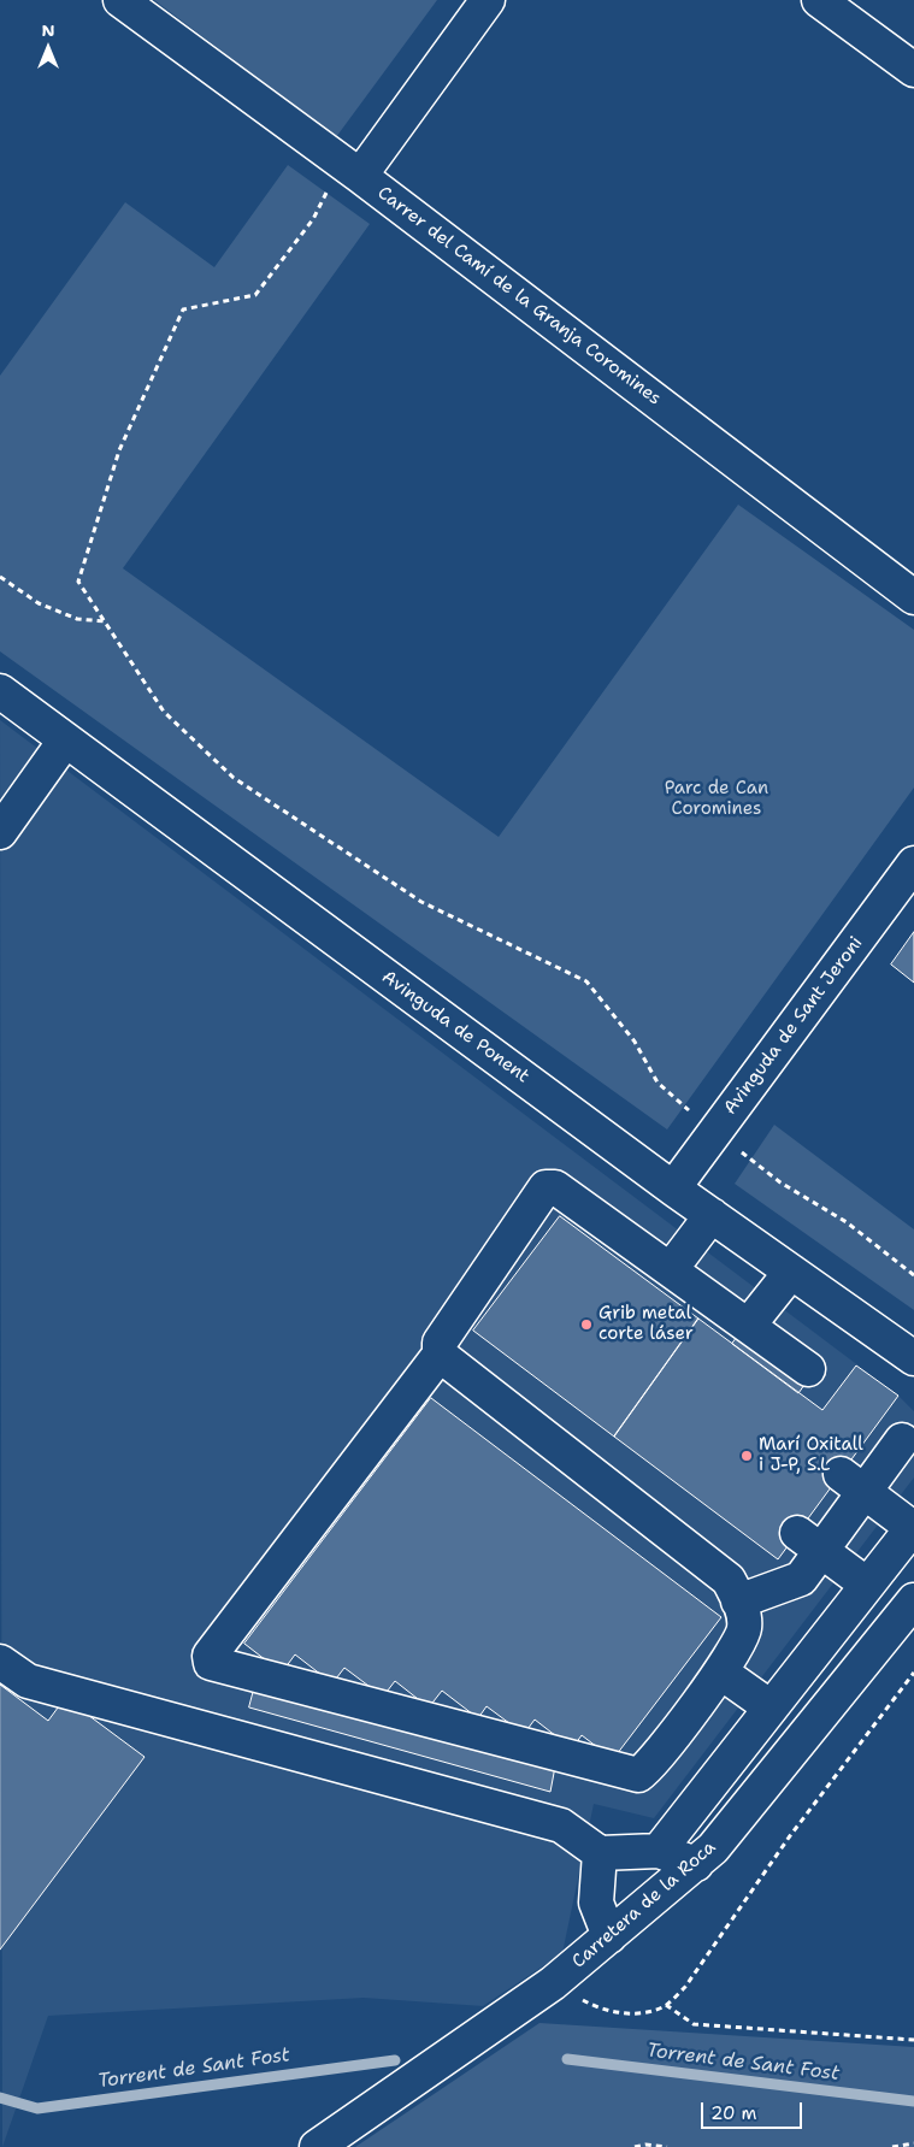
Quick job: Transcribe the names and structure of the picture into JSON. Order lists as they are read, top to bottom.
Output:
{
  "streets": {
    "street": [
      "Carrer del Camí de la Granja Coromines",
      "Avinguda de Sant Jeroni",
      "Avinguda de Ponent",
      "Carretera de la Roca"
    ]
  },
  "crossings": [
    ["Avinguda de Sant Jeroni", "Avinguda de Ponent"]
  ],
  "water": ["Torrent de Sant Fost"],
  "parks": ["Parc de Can Coromines"],
  "places": ["Grib metal corte láser", "Marí Oxitall i J-P, S.L"],
  "scale_bar": "20 m",
  "north": "top"
}
